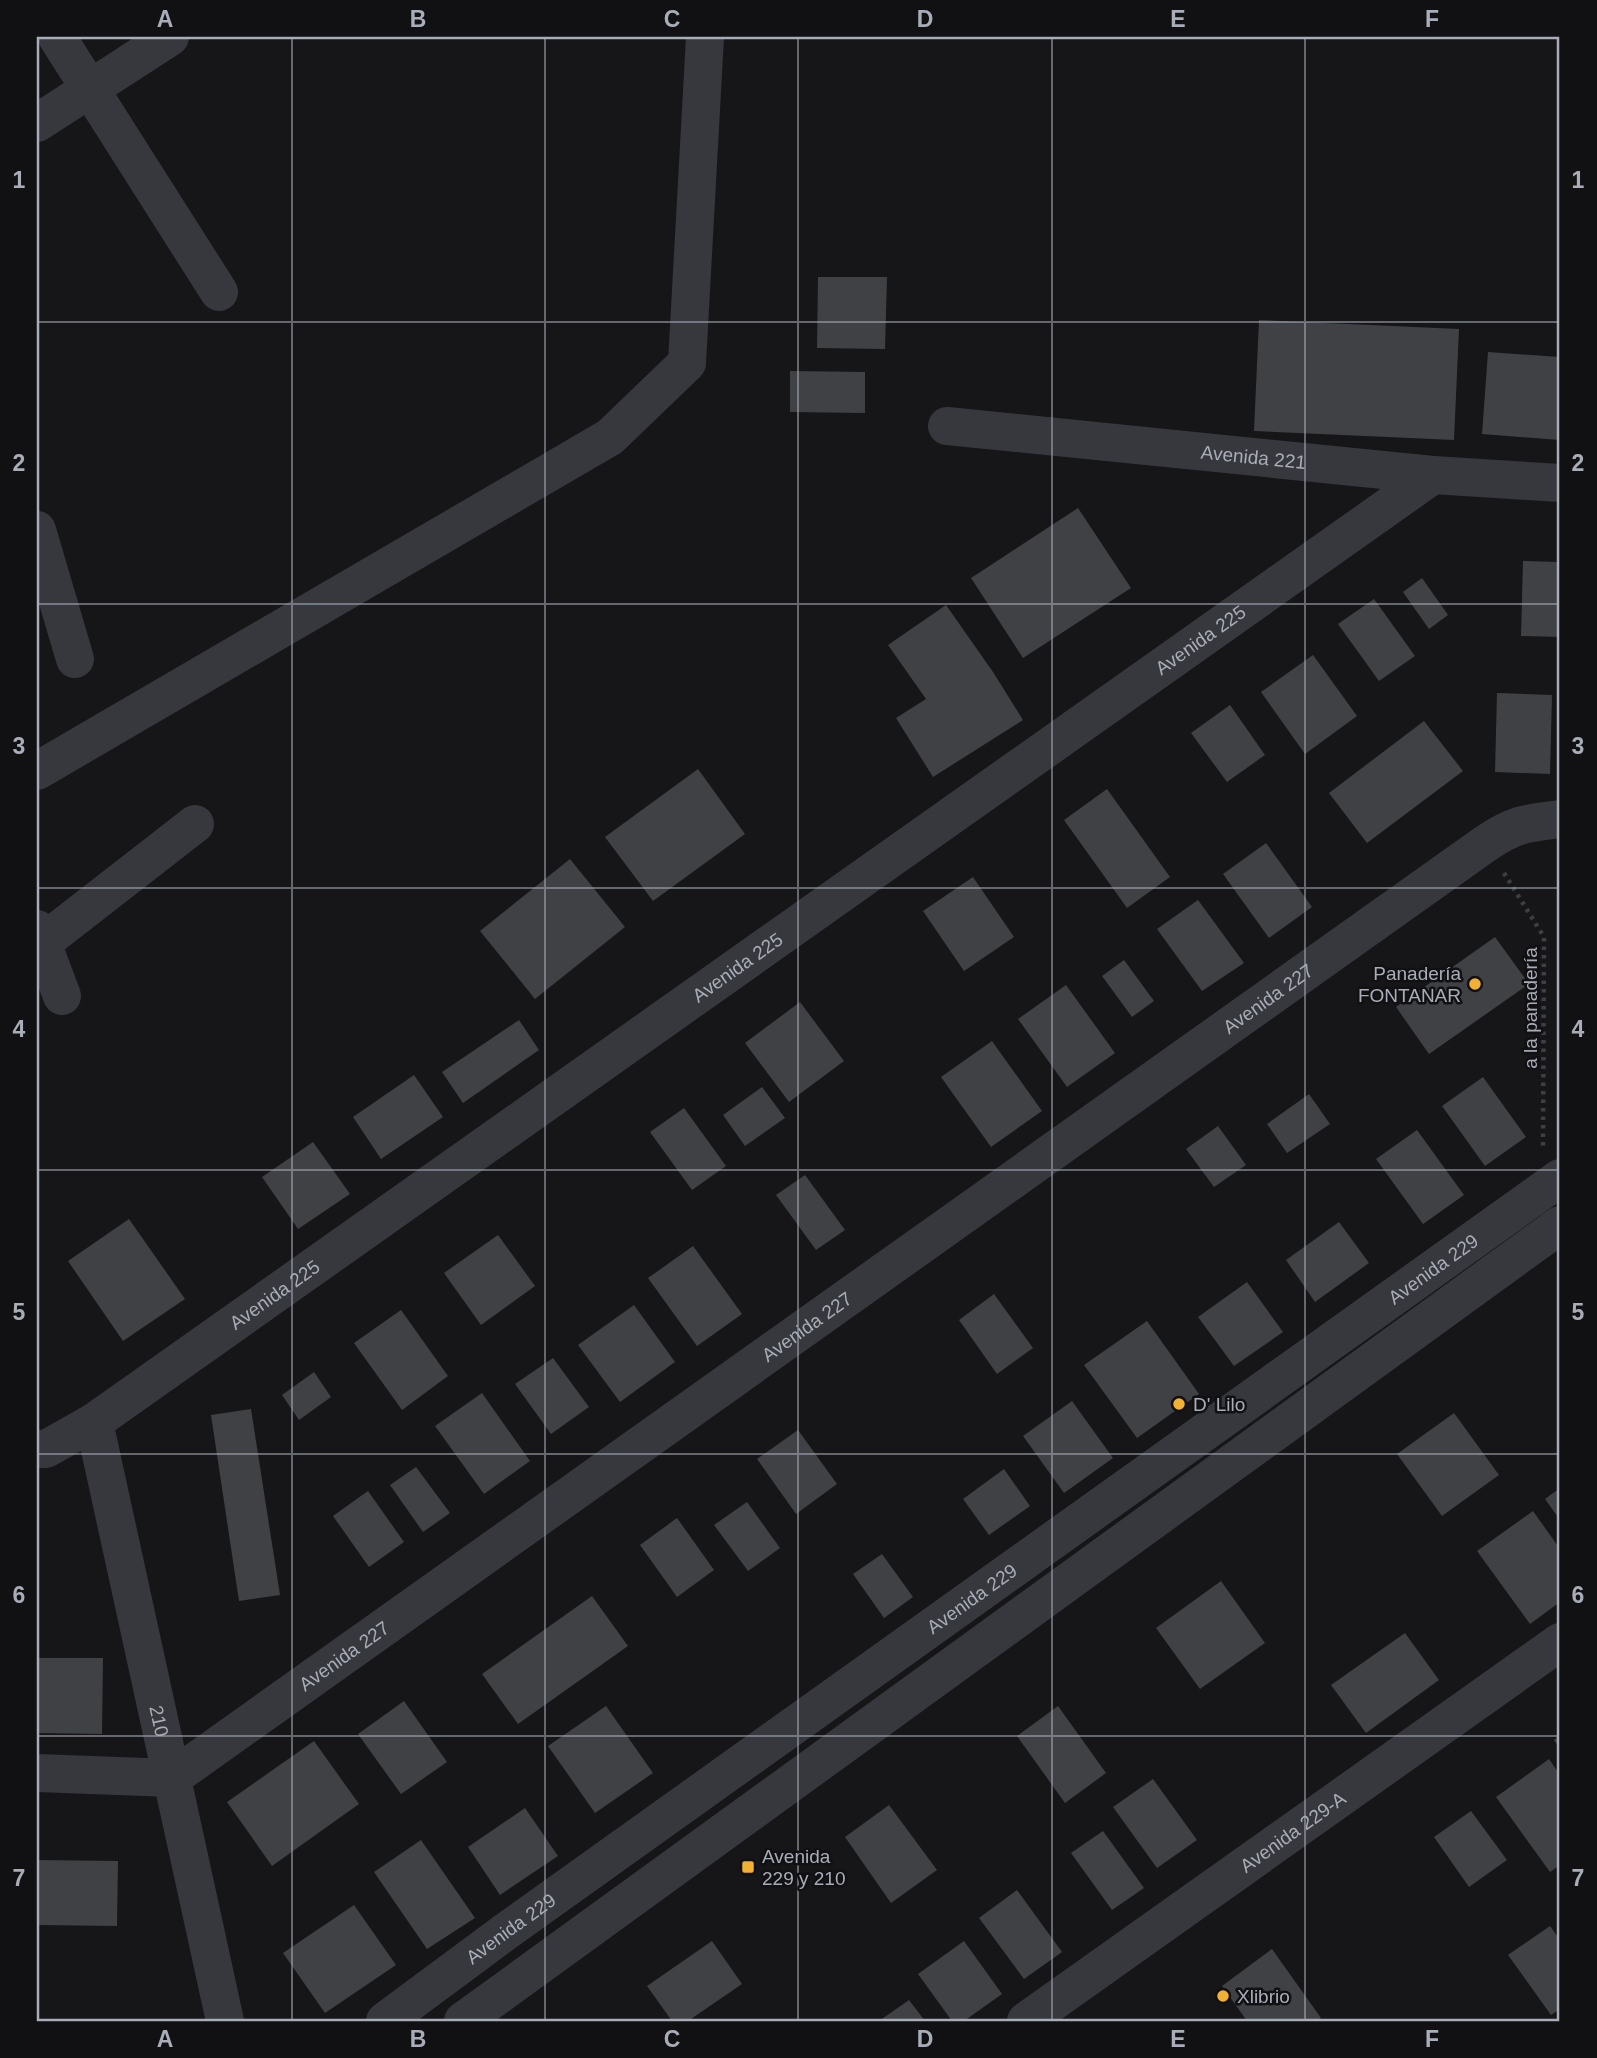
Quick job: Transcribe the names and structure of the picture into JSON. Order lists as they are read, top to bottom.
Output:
{
  "streets": {
    "street": [
      "Avenida 221",
      "Avenida 225",
      "Avenida 227",
      "Avenida 229",
      "210",
      "Avenida 229-A"
    ],
    "path": ["a la panadería"]
  },
  "crossings": [
    ["Avenida 221", "Avenida 225"],
    ["Avenida 225", "210"],
    ["Avenida 227", "a la panadería"],
    ["Avenida 227", "210"],
    ["a la panadería", "Avenida 229"]
  ],
  "places": {
    "other": ["Panadería FONTANAR", "D' Lilo", "Xlibrio"],
    "transit": ["Avenida 229 y 210"]
  },
  "grid": {
    "columns": [
      "A",
      "B",
      "C",
      "D",
      "E",
      "F"
    ],
    "rows": [
      "1",
      "2",
      "3",
      "4",
      "5",
      "6",
      "7"
    ]
  }
}
